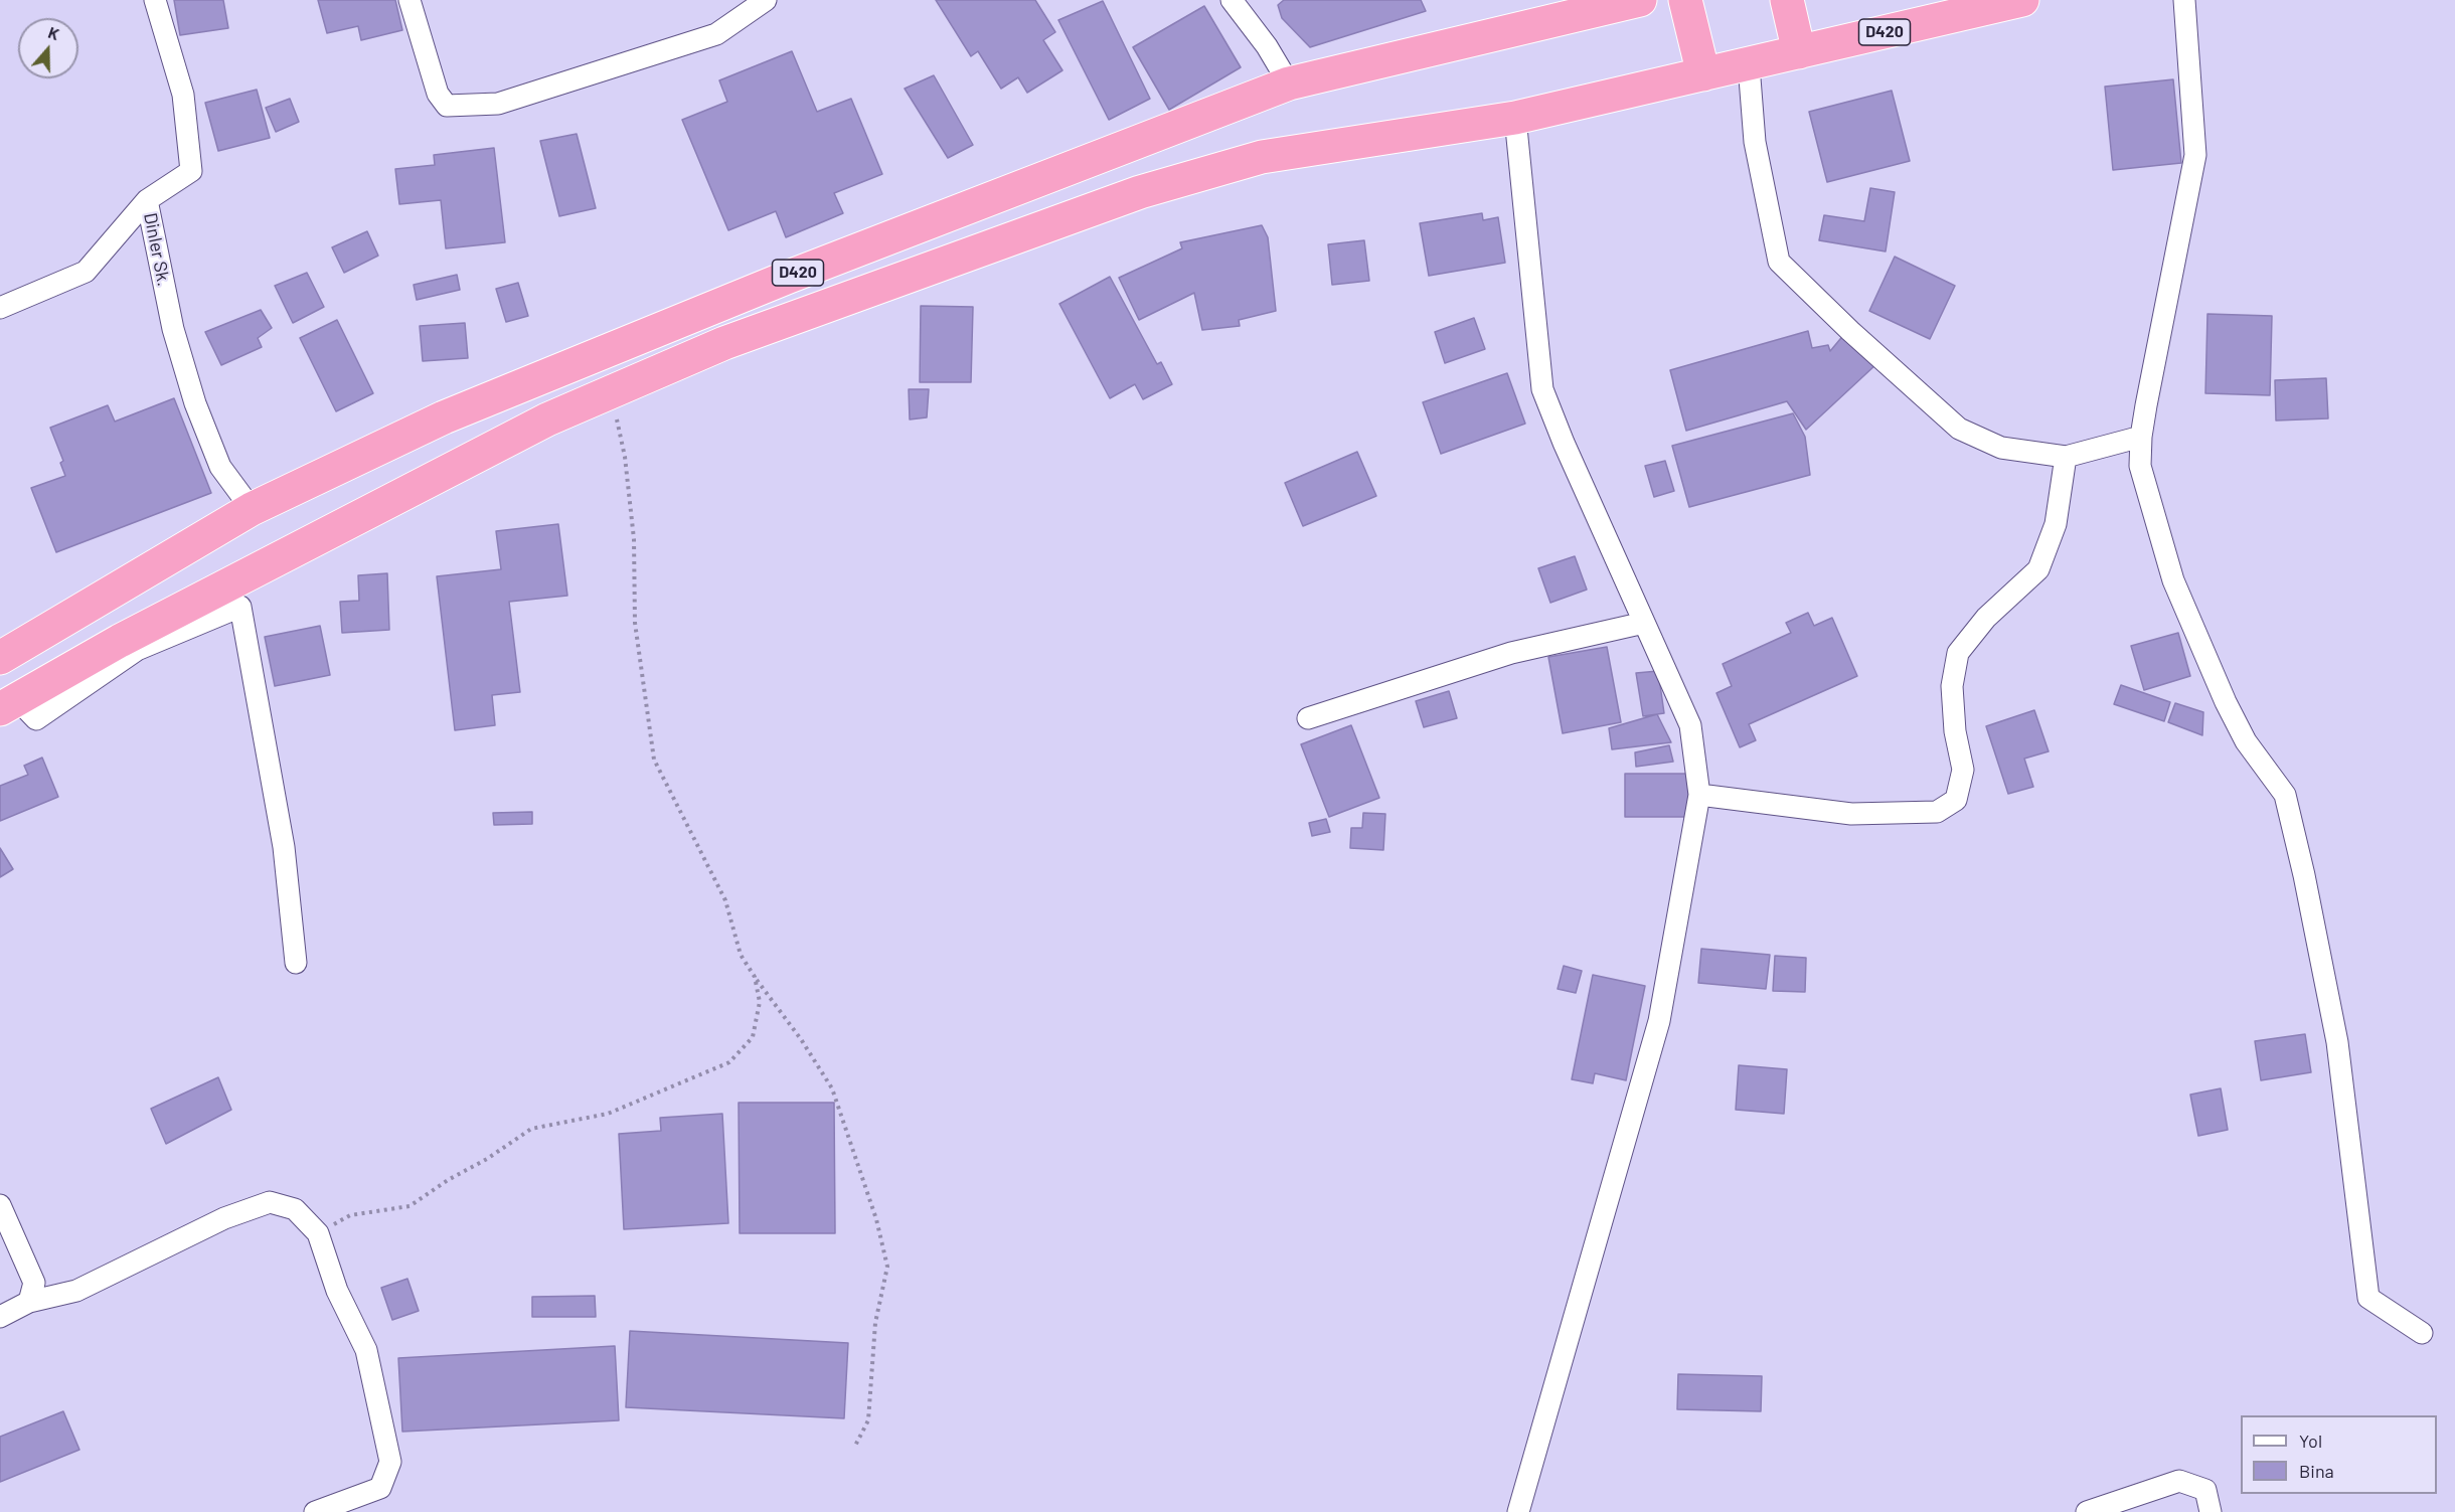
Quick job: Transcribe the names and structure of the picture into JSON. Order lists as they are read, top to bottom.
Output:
{
  "streets": {
    "highway": ["D420"],
    "street": ["Dinler Sk."]
  },
  "crossings": [
    ["D420", "Dinler Sk."]
  ],
  "legend": ["Yol", "Bina"],
  "north": "top"
}
